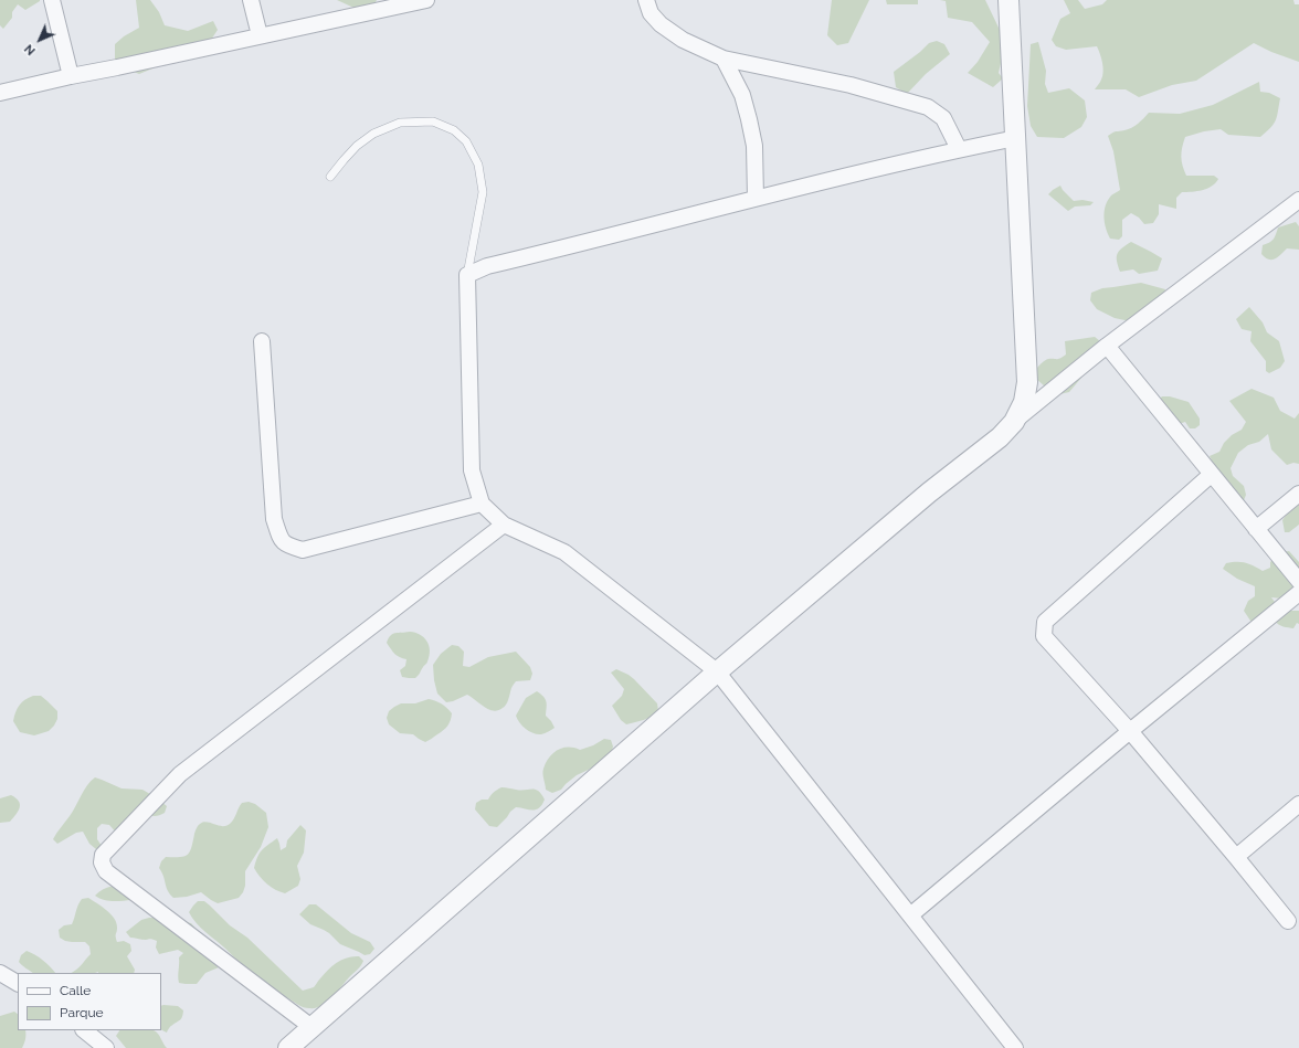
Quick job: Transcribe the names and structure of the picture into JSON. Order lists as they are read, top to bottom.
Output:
{
  "legend": ["Calle", "Parque"],
  "north": "bottom left"
}
